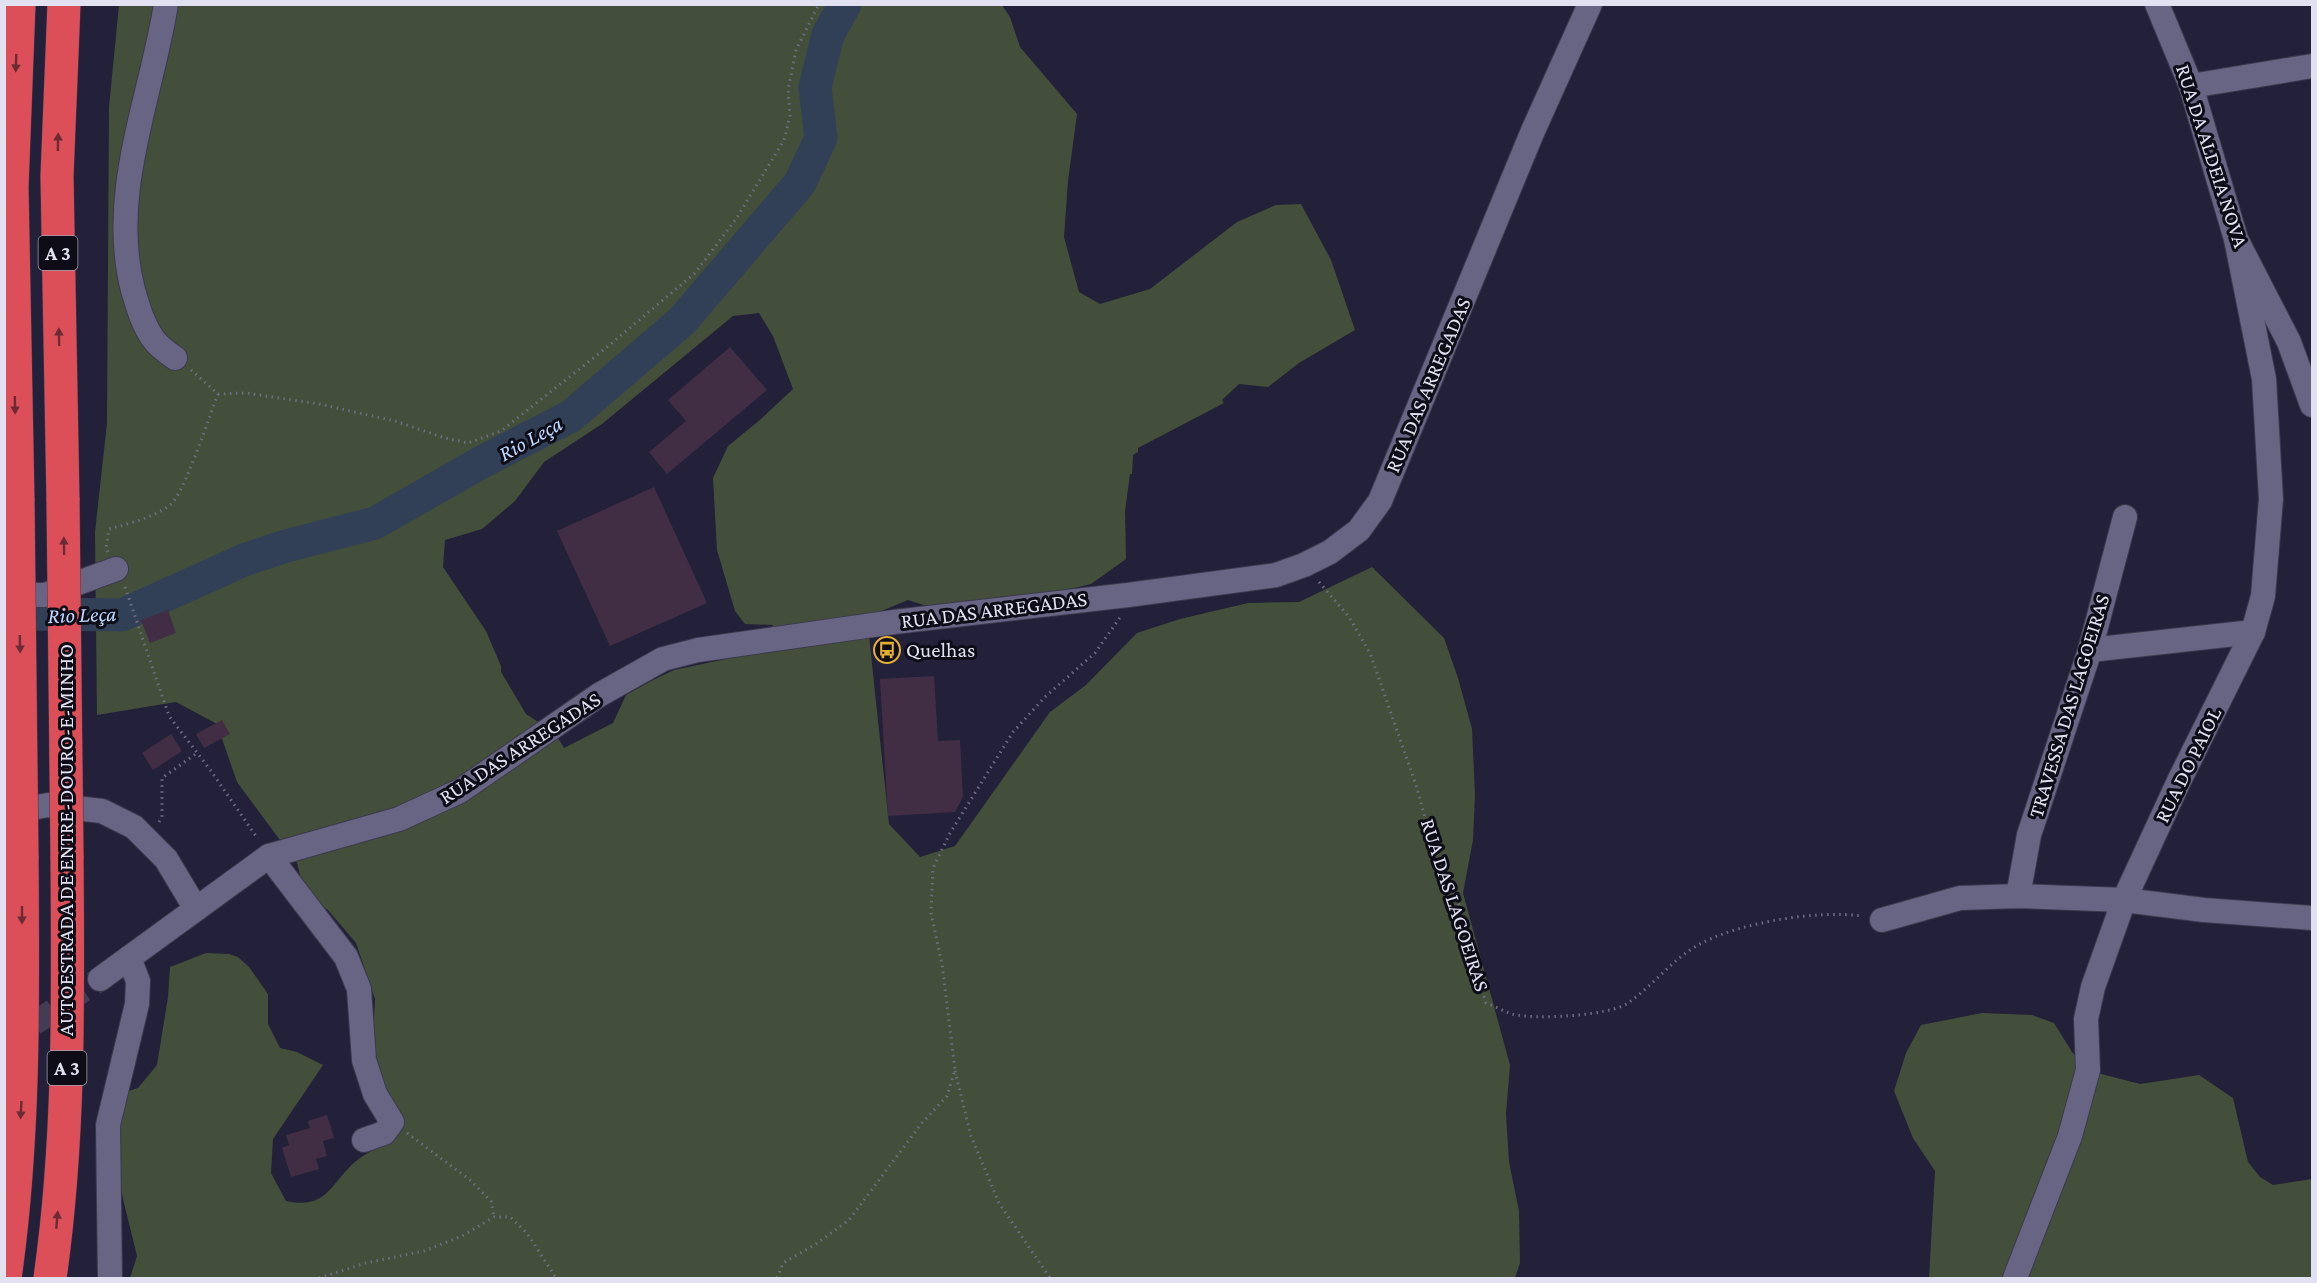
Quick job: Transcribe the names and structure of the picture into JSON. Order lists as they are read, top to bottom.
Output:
{
  "streets": {
    "highway": ["A 3", "AUTOESTRADA DE ENTRE-DOURO-E-MINHO"],
    "street": [
      "RUA DA ALDEIA NOVA",
      "RUA DAS ARREGADAS",
      "TRAVESSA DAS LAGOEIRAS",
      "RUA DO PAIOL"
    ],
    "path": ["RUA DAS LAGOEIRAS"]
  },
  "crossings": [
    ["RUA DA ALDEIA NOVA", "RUA DO PAIOL"],
    ["RUA DAS ARREGADAS", "RUA DAS LAGOEIRAS"]
  ],
  "water": ["Rio Leça"],
  "places": {
    "bus stop": ["Quelhas"]
  }
}
